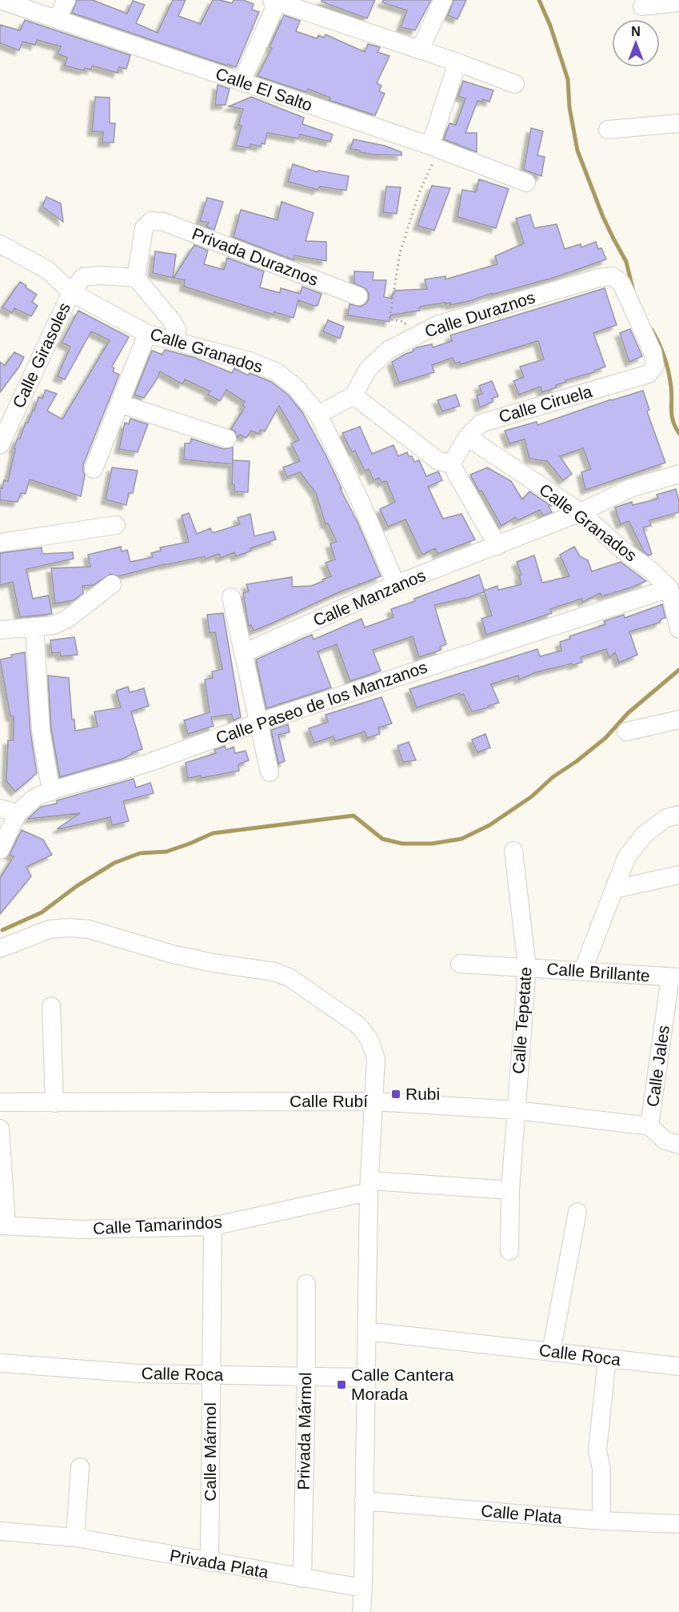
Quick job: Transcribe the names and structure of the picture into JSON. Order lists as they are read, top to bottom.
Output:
{
  "streets": {
    "street": [
      "Calle El Salto",
      "Privada Duraznos",
      "Calle Duraznos",
      "Calle Granados",
      "Calle Girasoles",
      "Calle Ciruela",
      "Calle Manzanos",
      "Calle Paseo de los Manzanos",
      "Calle Brillante",
      "Calle Tepetate",
      "Calle Jales",
      "Calle Rubí",
      "Calle Tamarindos",
      "Calle Roca",
      "Privada Mármol",
      "Calle Mármol",
      "Calle Plata",
      "Privada Plata"
    ]
  },
  "crossings": [
    ["Calle Duraznos", "Calle Ciruela"],
    ["Calle Granados", "Calle Girasoles"],
    ["Calle Granados", "Calle Ciruela"],
    ["Calle Granados", "Calle Manzanos"],
    ["Calle Granados", "Calle Paseo de los Manzanos"],
    ["Calle Brillante", "Calle Tepetate"],
    ["Calle Brillante", "Calle Jales"],
    ["Calle Tepetate", "Calle Rubí"],
    ["Calle Tepetate", "Calle Tamarindos"],
    ["Calle Jales", "Calle Rubí"],
    ["Calle Tamarindos", "Calle Mármol"],
    ["Calle Roca", "Privada Mármol"],
    ["Calle Roca", "Calle Mármol"],
    ["Privada Mármol", "Privada Plata"],
    ["Calle Mármol", "Privada Plata"]
  ],
  "places": {
    "transit": ["Rubi", "Calle Cantera Morada"]
  },
  "north": "top"
}
